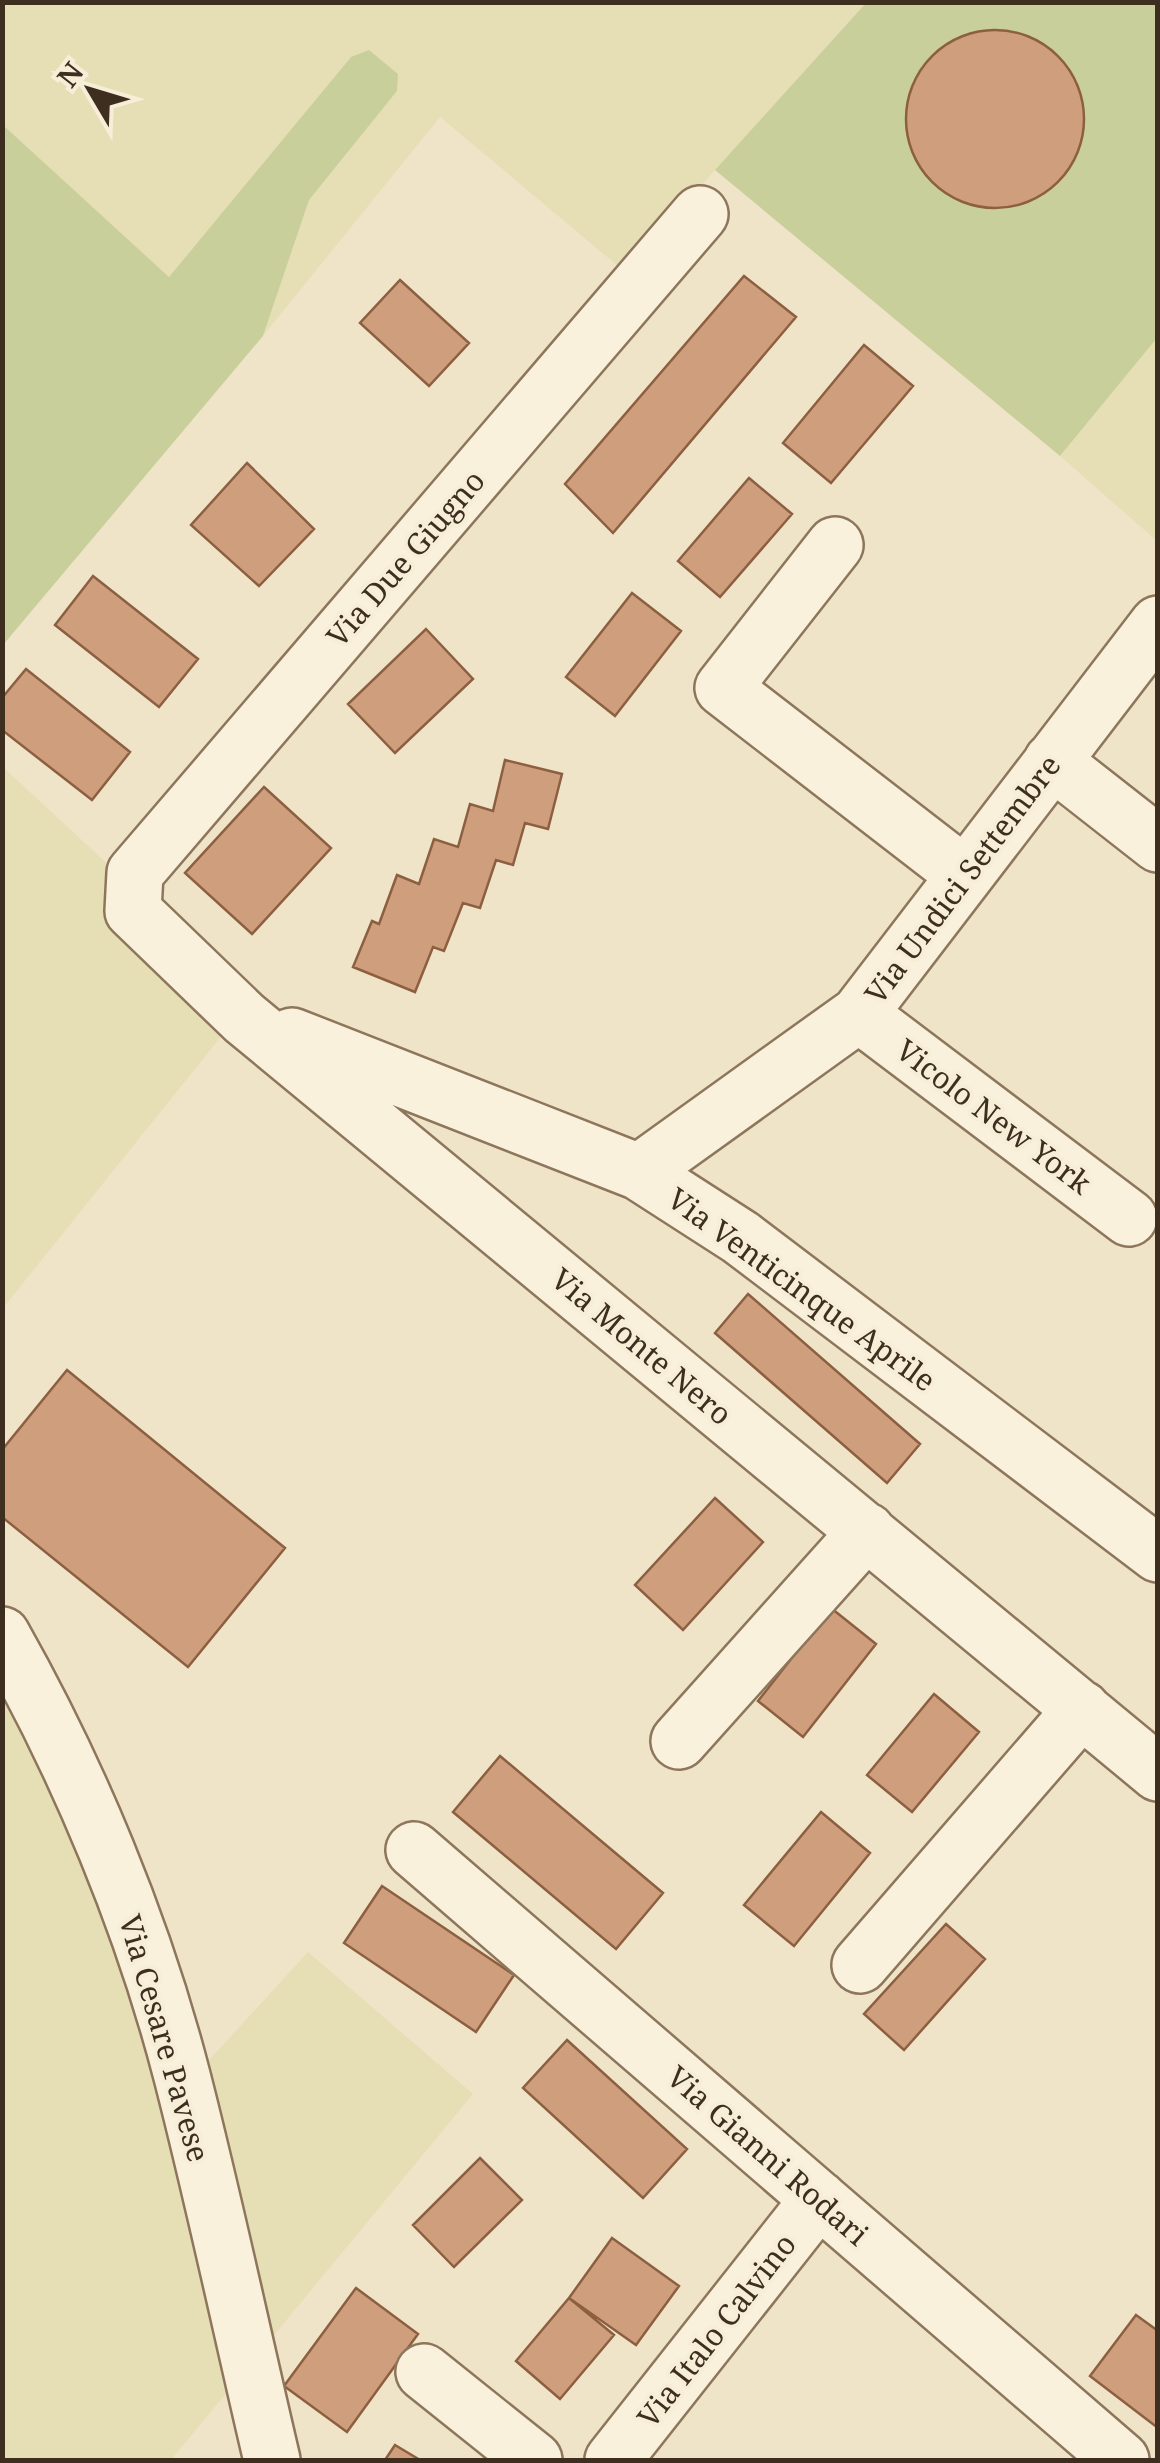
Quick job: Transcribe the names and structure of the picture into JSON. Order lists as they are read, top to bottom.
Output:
{
  "streets": {
    "street": [
      "Via Due Giugno",
      "Via Undici Settembre",
      "Vicolo New York",
      "Via Venticinque Aprile",
      "Via Monte Nero",
      "Via Cesare Pavese",
      "Via Gianni Rodari",
      "Via Italo Calvino"
    ]
  },
  "crossings": [
    ["Via Due Giugno", "Via Monte Nero"],
    ["Via Undici Settembre", "Vicolo New York"],
    ["Via Undici Settembre", "Via Venticinque Aprile"],
    ["Via Venticinque Aprile", "Via Monte Nero"],
    ["Via Gianni Rodari", "Via Italo Calvino"]
  ],
  "north": "top left"
}
